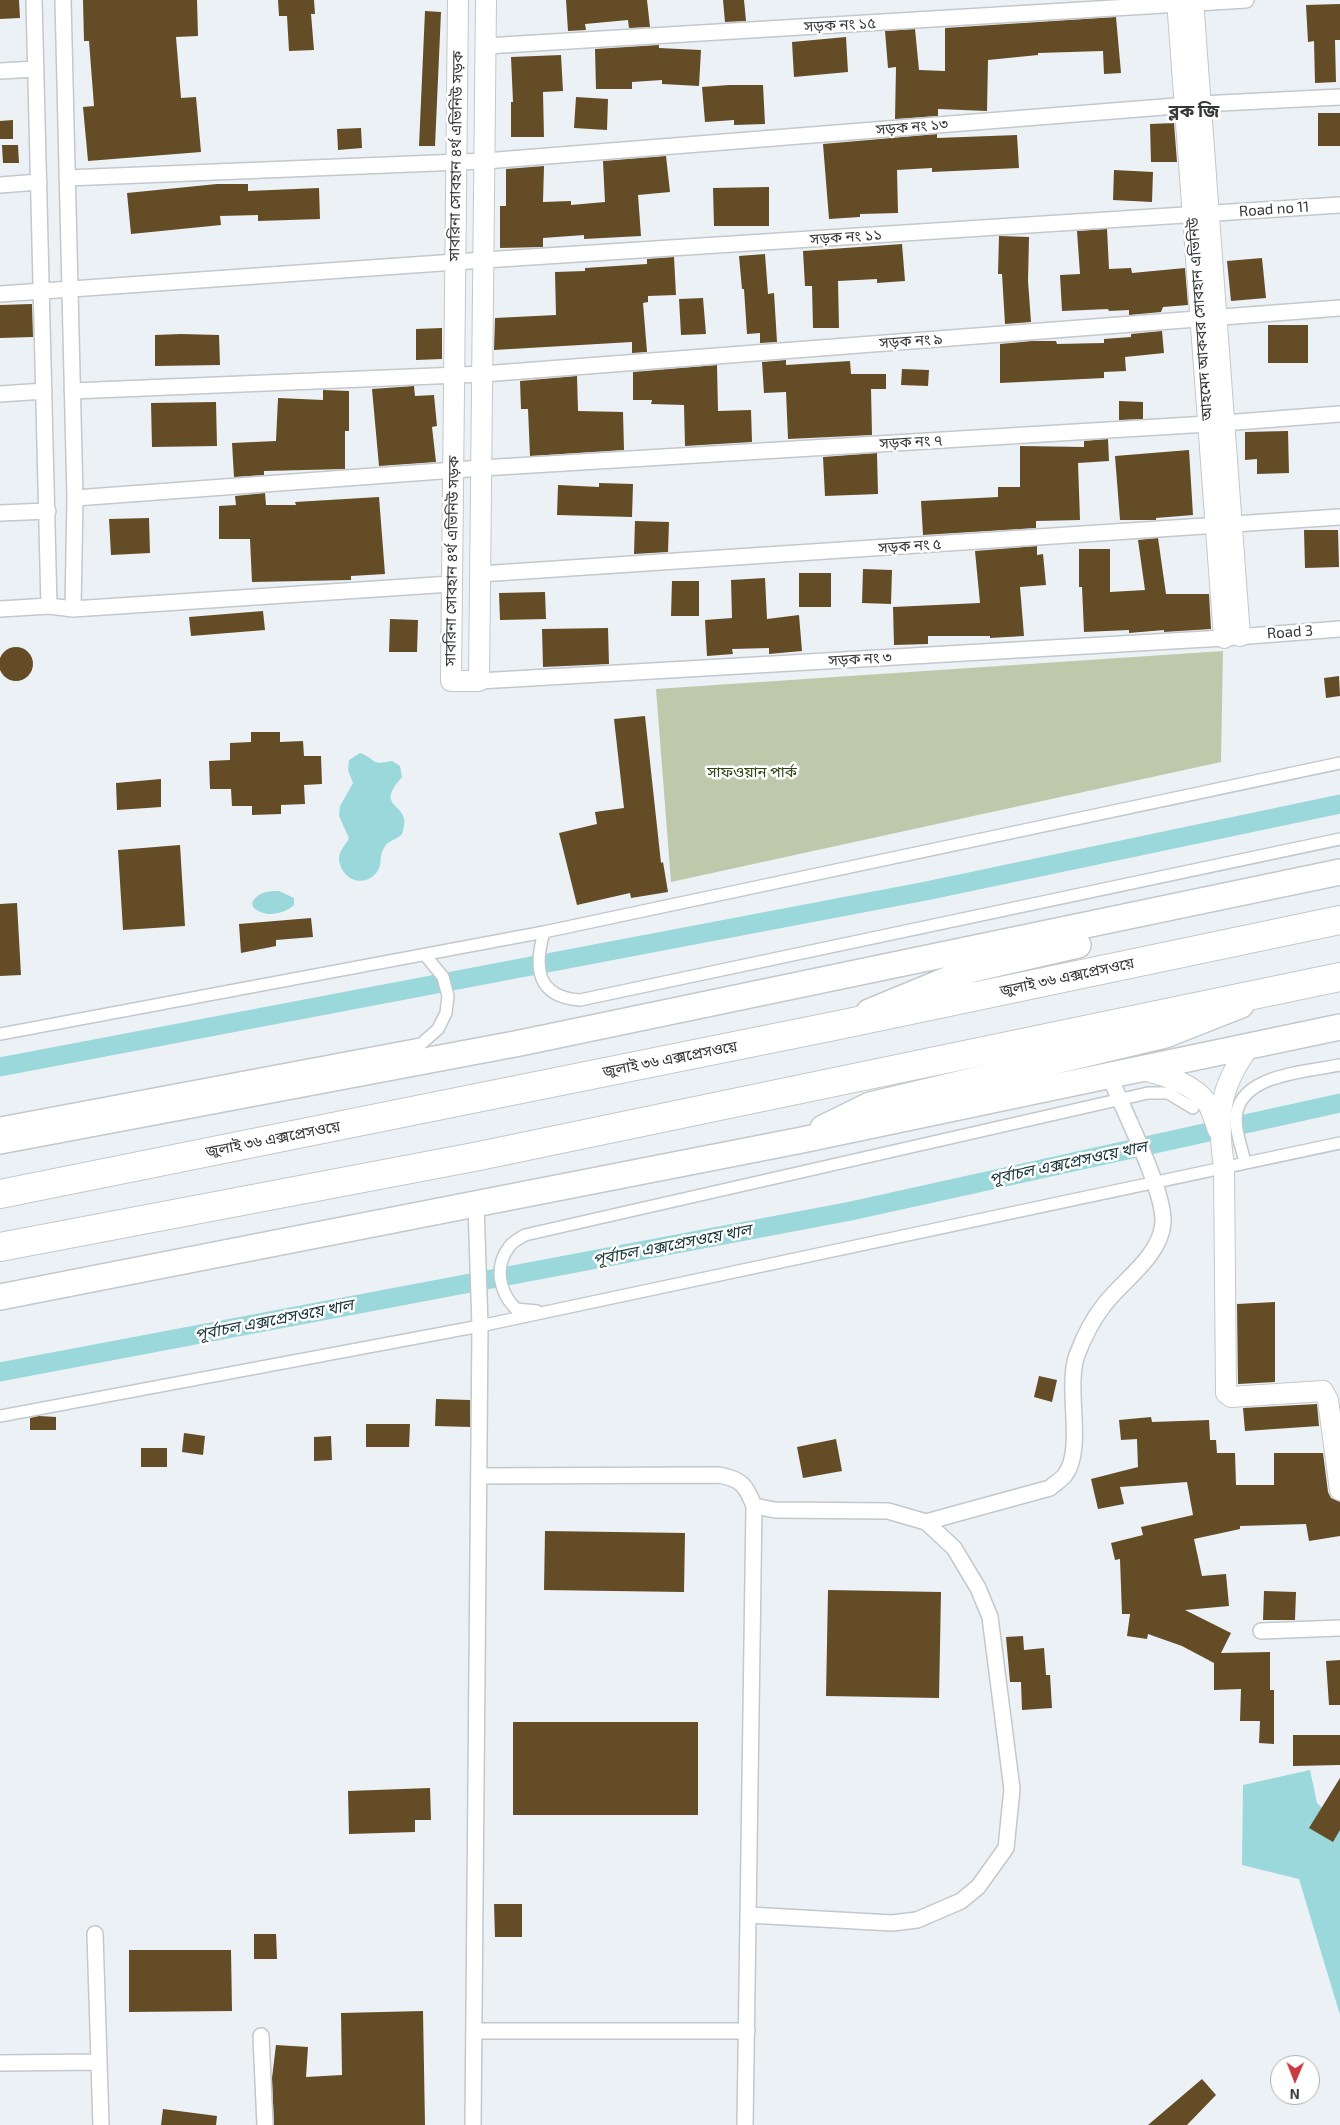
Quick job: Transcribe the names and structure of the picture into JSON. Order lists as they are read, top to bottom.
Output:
{
  "streets": {
    "highway": ["জুলাই ৩৬ এক্সপ্রেসওয়ে"],
    "street": [
      "সড়ক নং ১৫",
      "সড়ক নং ১৩",
      "সাবরিনা সোবহান ৪র্থ এভিনিউ সড়ক",
      "Road no 11",
      "সড়ক নং ১১",
      "আহমেদ আকবর সোবহান এভিনিউ",
      "সড়ক নং ৯",
      "সড়ক নং ৭",
      "সড়ক নং ৫",
      "Road 3",
      "সড়ক নং ৩"
    ]
  },
  "crossings": [
    ["সড়ক নং ১৫", "সাবরিনা সোবহান ৪র্থ এভিনিউ সড়ক"],
    ["সড়ক নং ১৫", "আহমেদ আকবর সোবহান এভিনিউ"],
    ["সড়ক নং ১৩", "সাবরিনা সোবহান ৪র্থ এভিনিউ সড়ক"],
    ["সড়ক নং ১৩", "আহমেদ আকবর সোবহান এভিনিউ"],
    ["সাবরিনা সোবহান ৪র্থ এভিনিউ সড়ক", "সড়ক নং ১১"],
    ["সাবরিনা সোবহান ৪র্থ এভিনিউ সড়ক", "সড়ক নং ৯"],
    ["সাবরিনা সোবহান ৪র্থ এভিনিউ সড়ক", "সড়ক নং ৭"],
    ["সাবরিনা সোবহান ৪র্থ এভিনিউ সড়ক", "সড়ক নং ৫"],
    ["সাবরিনা সোবহান ৪র্থ এভিনিউ সড়ক", "সড়ক নং ৩"],
    ["Road no 11", "সড়ক নং ১১"],
    ["Road no 11", "আহমেদ আকবর সোবহান এভিনিউ"],
    ["সড়ক নং ১১", "আহমেদ আকবর সোবহান এভিনিউ"],
    ["আহমেদ আকবর সোবহান এভিনিউ", "সড়ক নং ৯"],
    ["আহমেদ আকবর সোবহান এভিনিউ", "সড়ক নং ৭"],
    ["আহমেদ আকবর সোবহান এভিনিউ", "সড়ক নং ৫"],
    ["আহমেদ আকবর সোবহান এভিনিউ", "Road 3"],
    ["আহমেদ আকবর সোবহান এভিনিউ", "সড়ক নং ৩"],
    ["Road 3", "সড়ক নং ৩"]
  ],
  "districts": ["ব্লক জি"],
  "water": ["পূর্বাচল এক্সপ্রেসওয়ে খাল"],
  "parks": ["সাফওয়ান পার্ক"],
  "north": "bottom"
}
